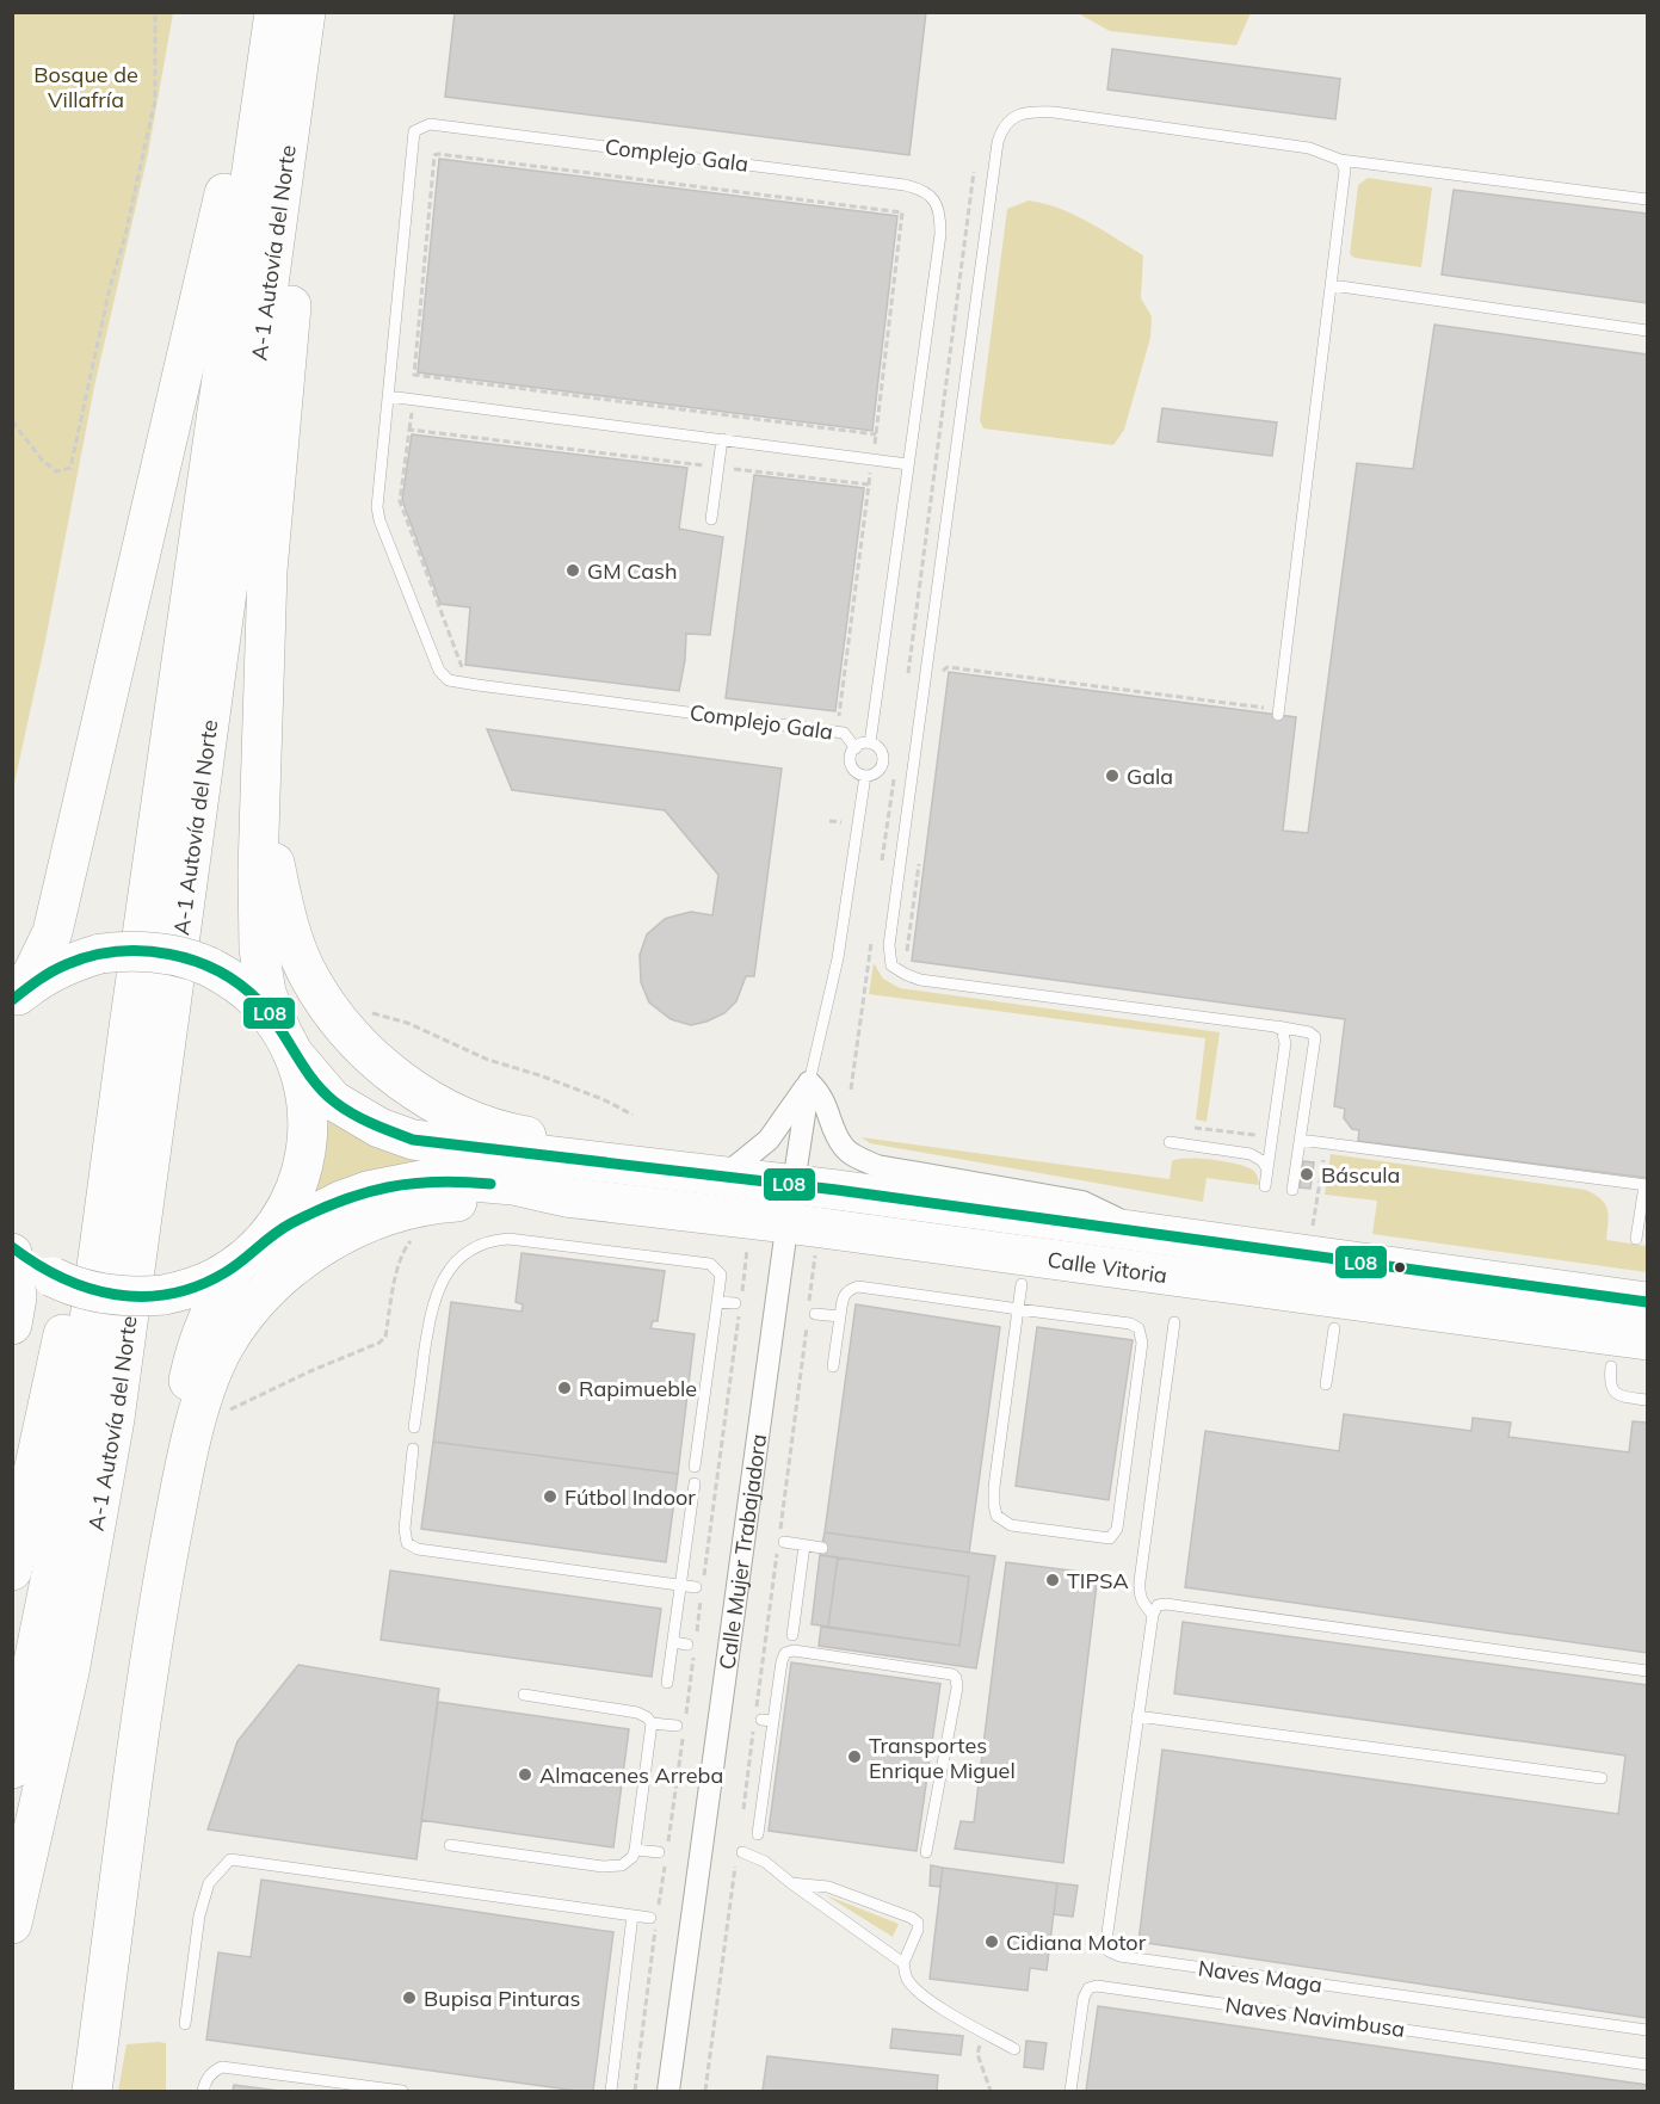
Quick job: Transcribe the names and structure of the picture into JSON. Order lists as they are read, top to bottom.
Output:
{
  "streets": {
    "highway": ["A-1 Autovía del Norte", "Calle Vitoria"],
    "street": ["Calle Mujer Trabajadora"],
    "lane": ["Complejo Gala", "Naves Maga", "Naves Navimbusa"]
  },
  "crossings": [
    ["Calle Vitoria", "Calle Mujer Trabajadora"]
  ],
  "parks": ["Bosque de Villafría"],
  "places": [
    "GM Cash",
    "Gala",
    "Báscula",
    "Rapimueble",
    "Fútbol Indoor",
    "TIPSA",
    "Transportes Enrique Miguel",
    "Almacenes Arreba",
    "Cidiana Motor",
    "Bupisa Pinturas"
  ],
  "lines": ["transit line L08"]
}
